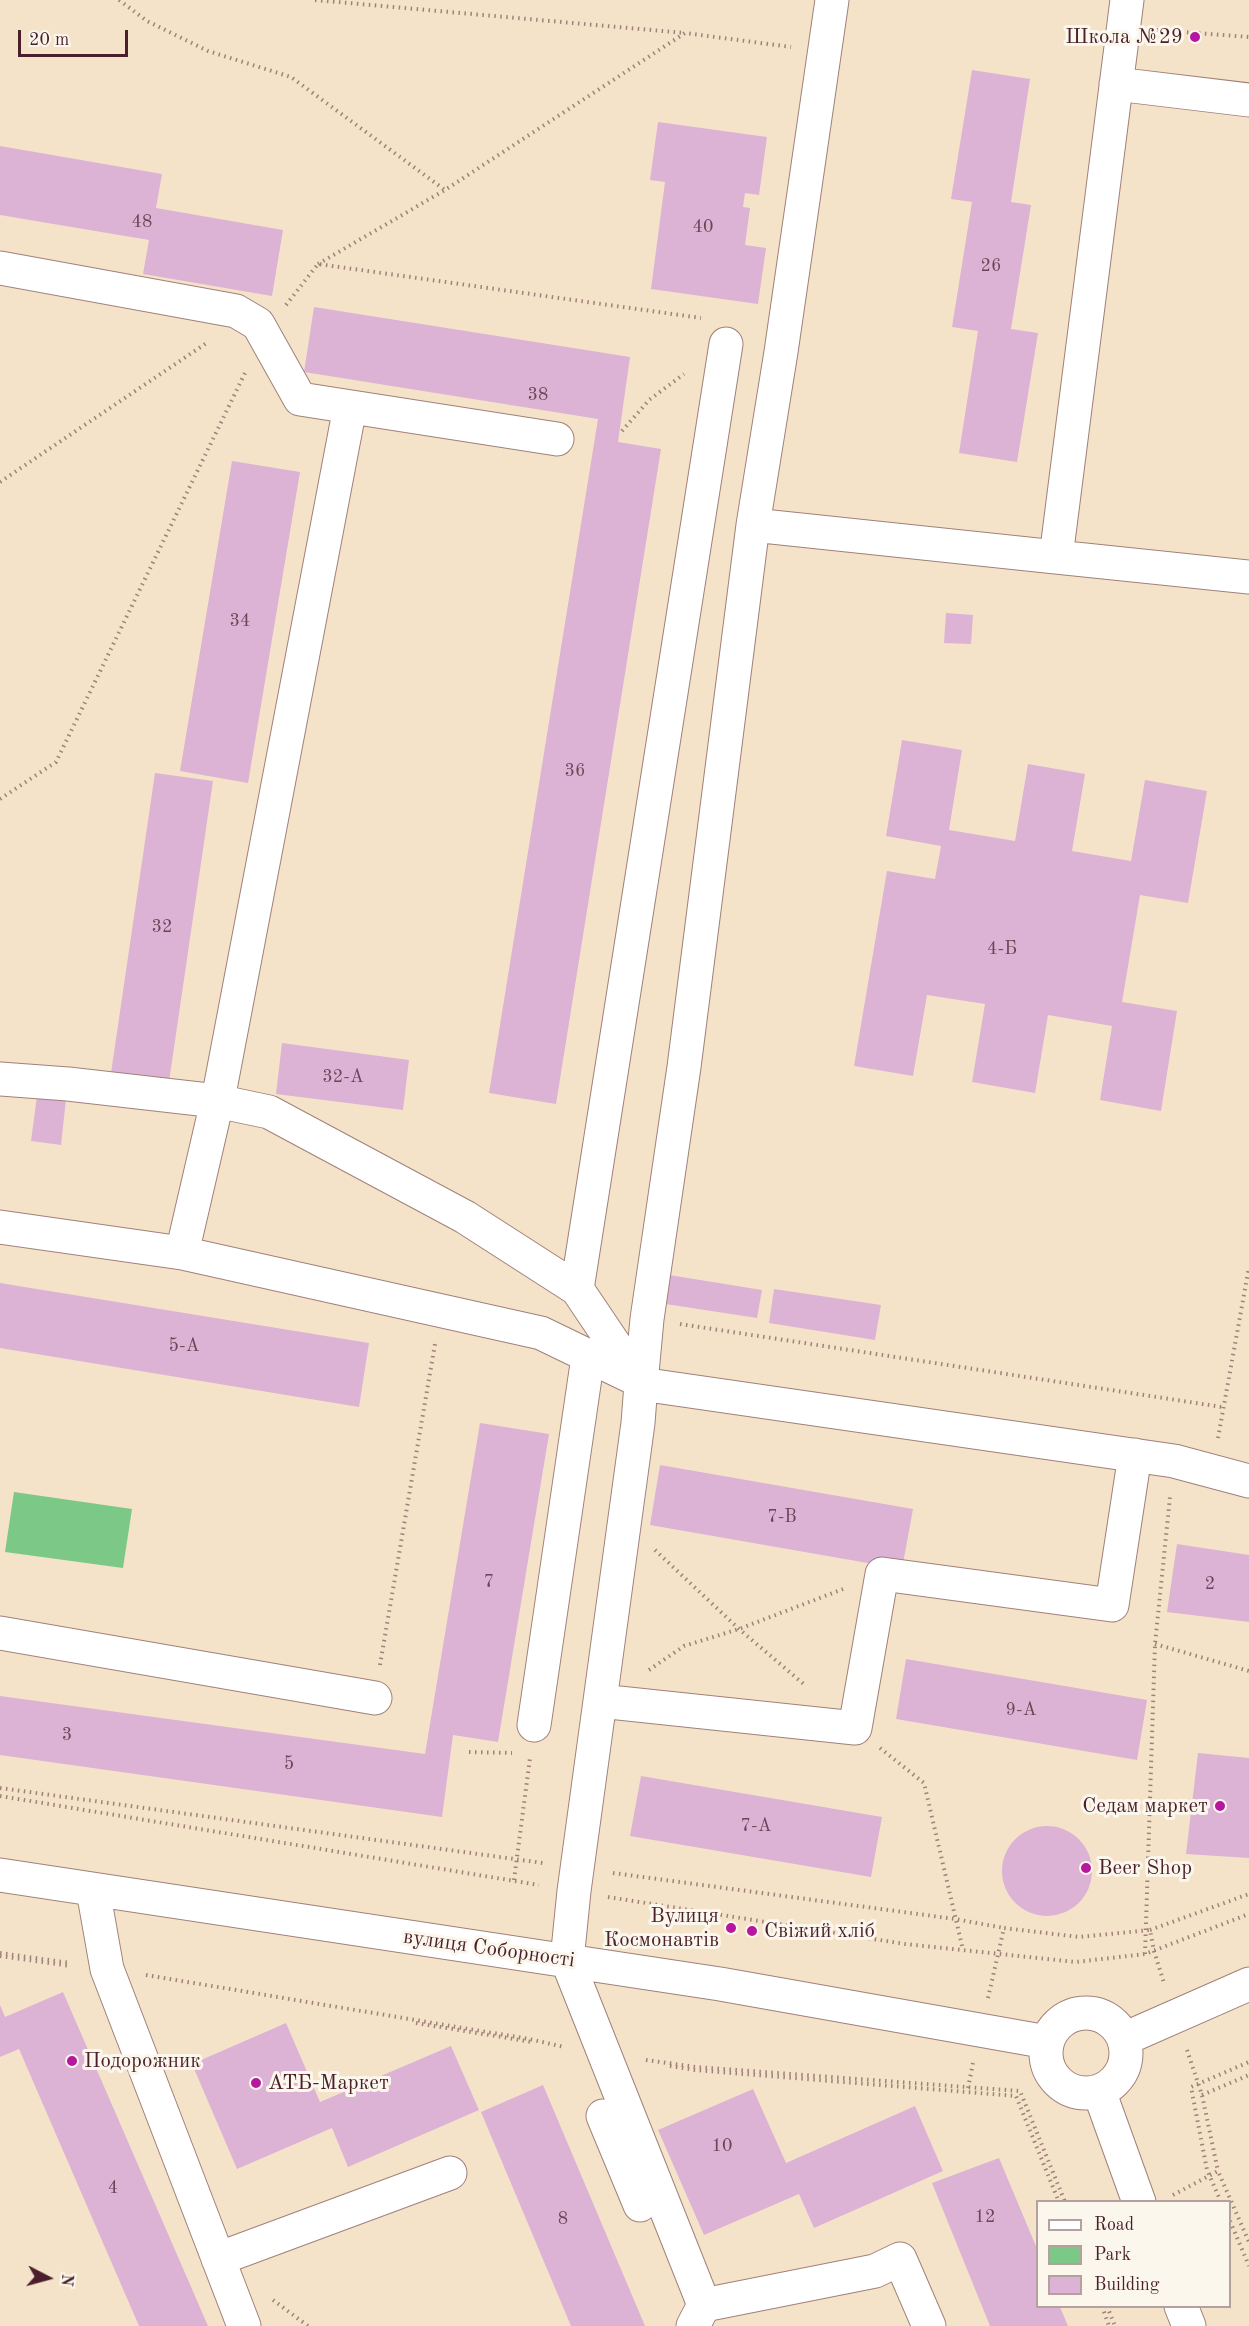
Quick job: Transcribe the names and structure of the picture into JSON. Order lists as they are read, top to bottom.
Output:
{
  "streets": {
    "street": ["вулиця Соборності"]
  },
  "places": [
    "Школа №29",
    "Седам маркет",
    "Beer Shop",
    "Вулиця Космонавтів",
    "Свіжий хліб",
    "Подорожник",
    "АТБ-Маркет"
  ],
  "house_numbers": [
    "48",
    "40",
    "26",
    "38",
    "34",
    "36",
    "32",
    "4-Б",
    "32-А",
    "5-А",
    "7-В",
    "7",
    "2",
    "9-А",
    "3",
    "5",
    "7-А",
    "10",
    "4",
    "12",
    "8"
  ],
  "legend": ["Road", "Park", "Building"],
  "scale_bar": "20 m",
  "north": "right"
}
